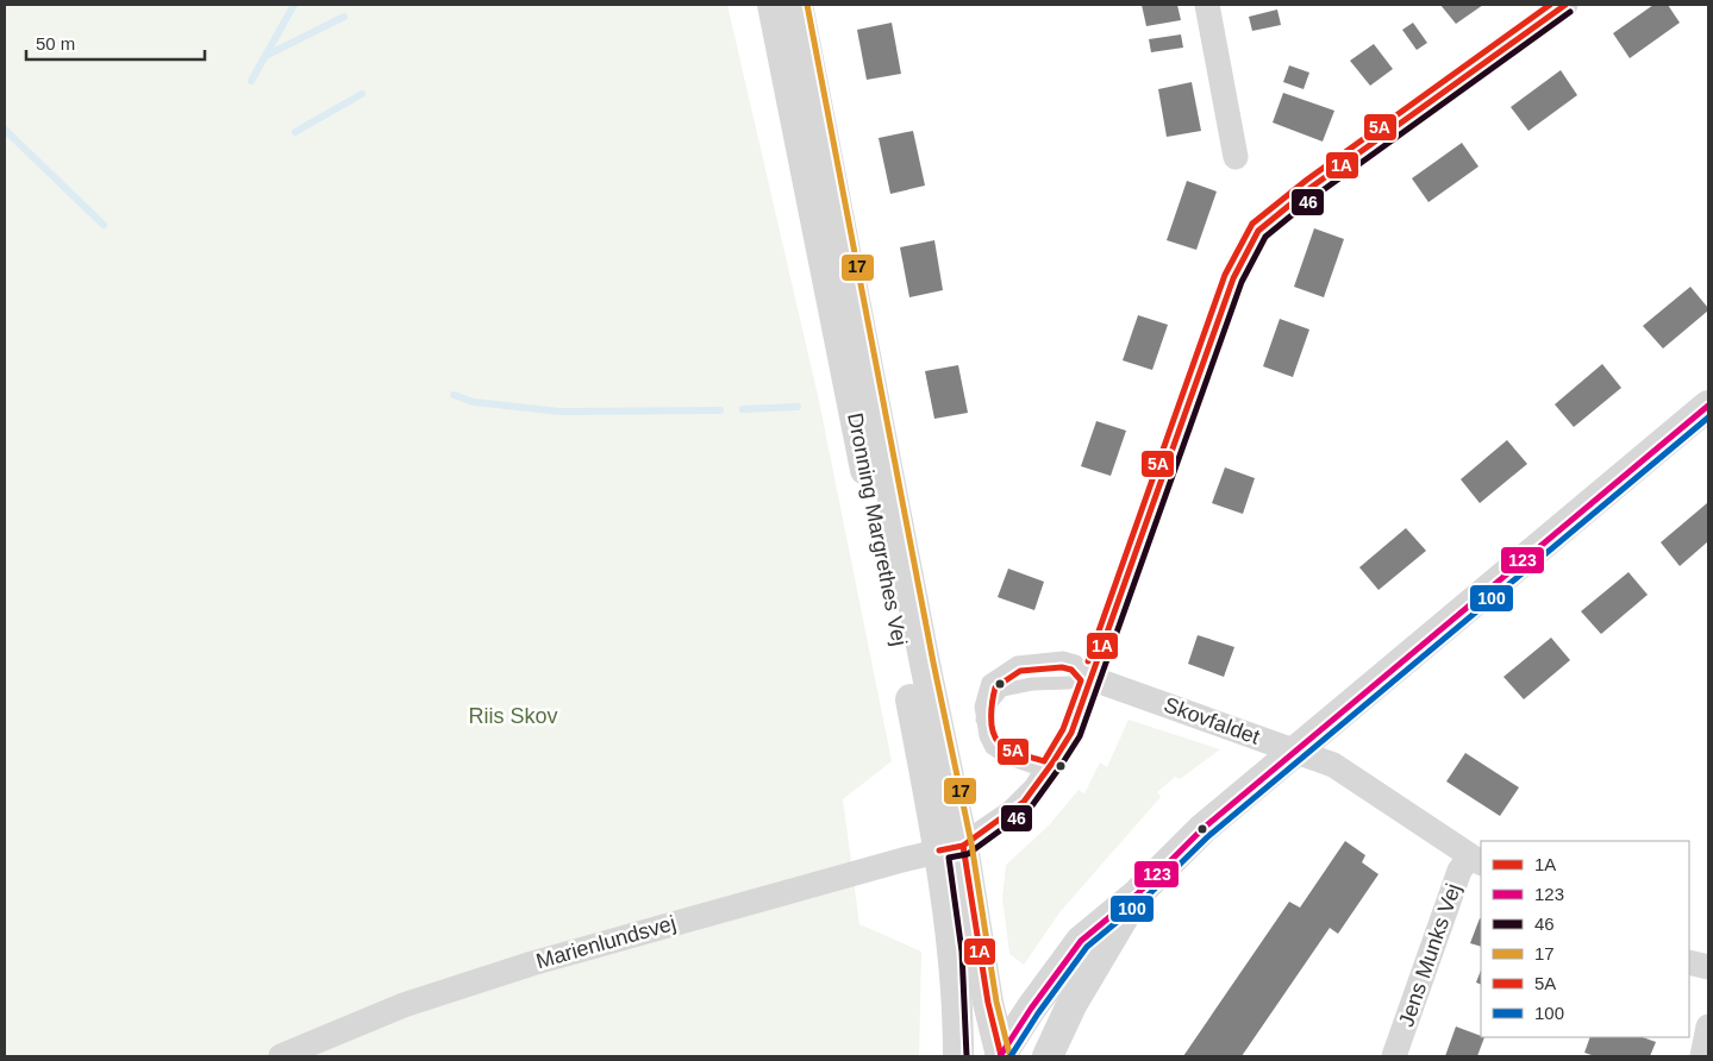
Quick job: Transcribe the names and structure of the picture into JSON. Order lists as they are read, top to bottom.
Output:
{
  "streets": {
    "street": [
      "Dronning Margrethes Vej",
      "Skovfaldet",
      "Marienlundsvej",
      "Jens Munks Vej"
    ]
  },
  "crossings": [
    ["Dronning Margrethes Vej", "Marienlundsvej"],
    ["Skovfaldet", "Jens Munks Vej"]
  ],
  "parks": ["Riis Skov"],
  "lines": [
    "transit line 1A",
    "transit line 17",
    "transit line 5A",
    "transit line 46",
    "transit line 123",
    "transit line 100"
  ],
  "legend": [
    "1A",
    "123",
    "46",
    "17",
    "5A",
    "100"
  ],
  "scale_bar": "50 m"
}
